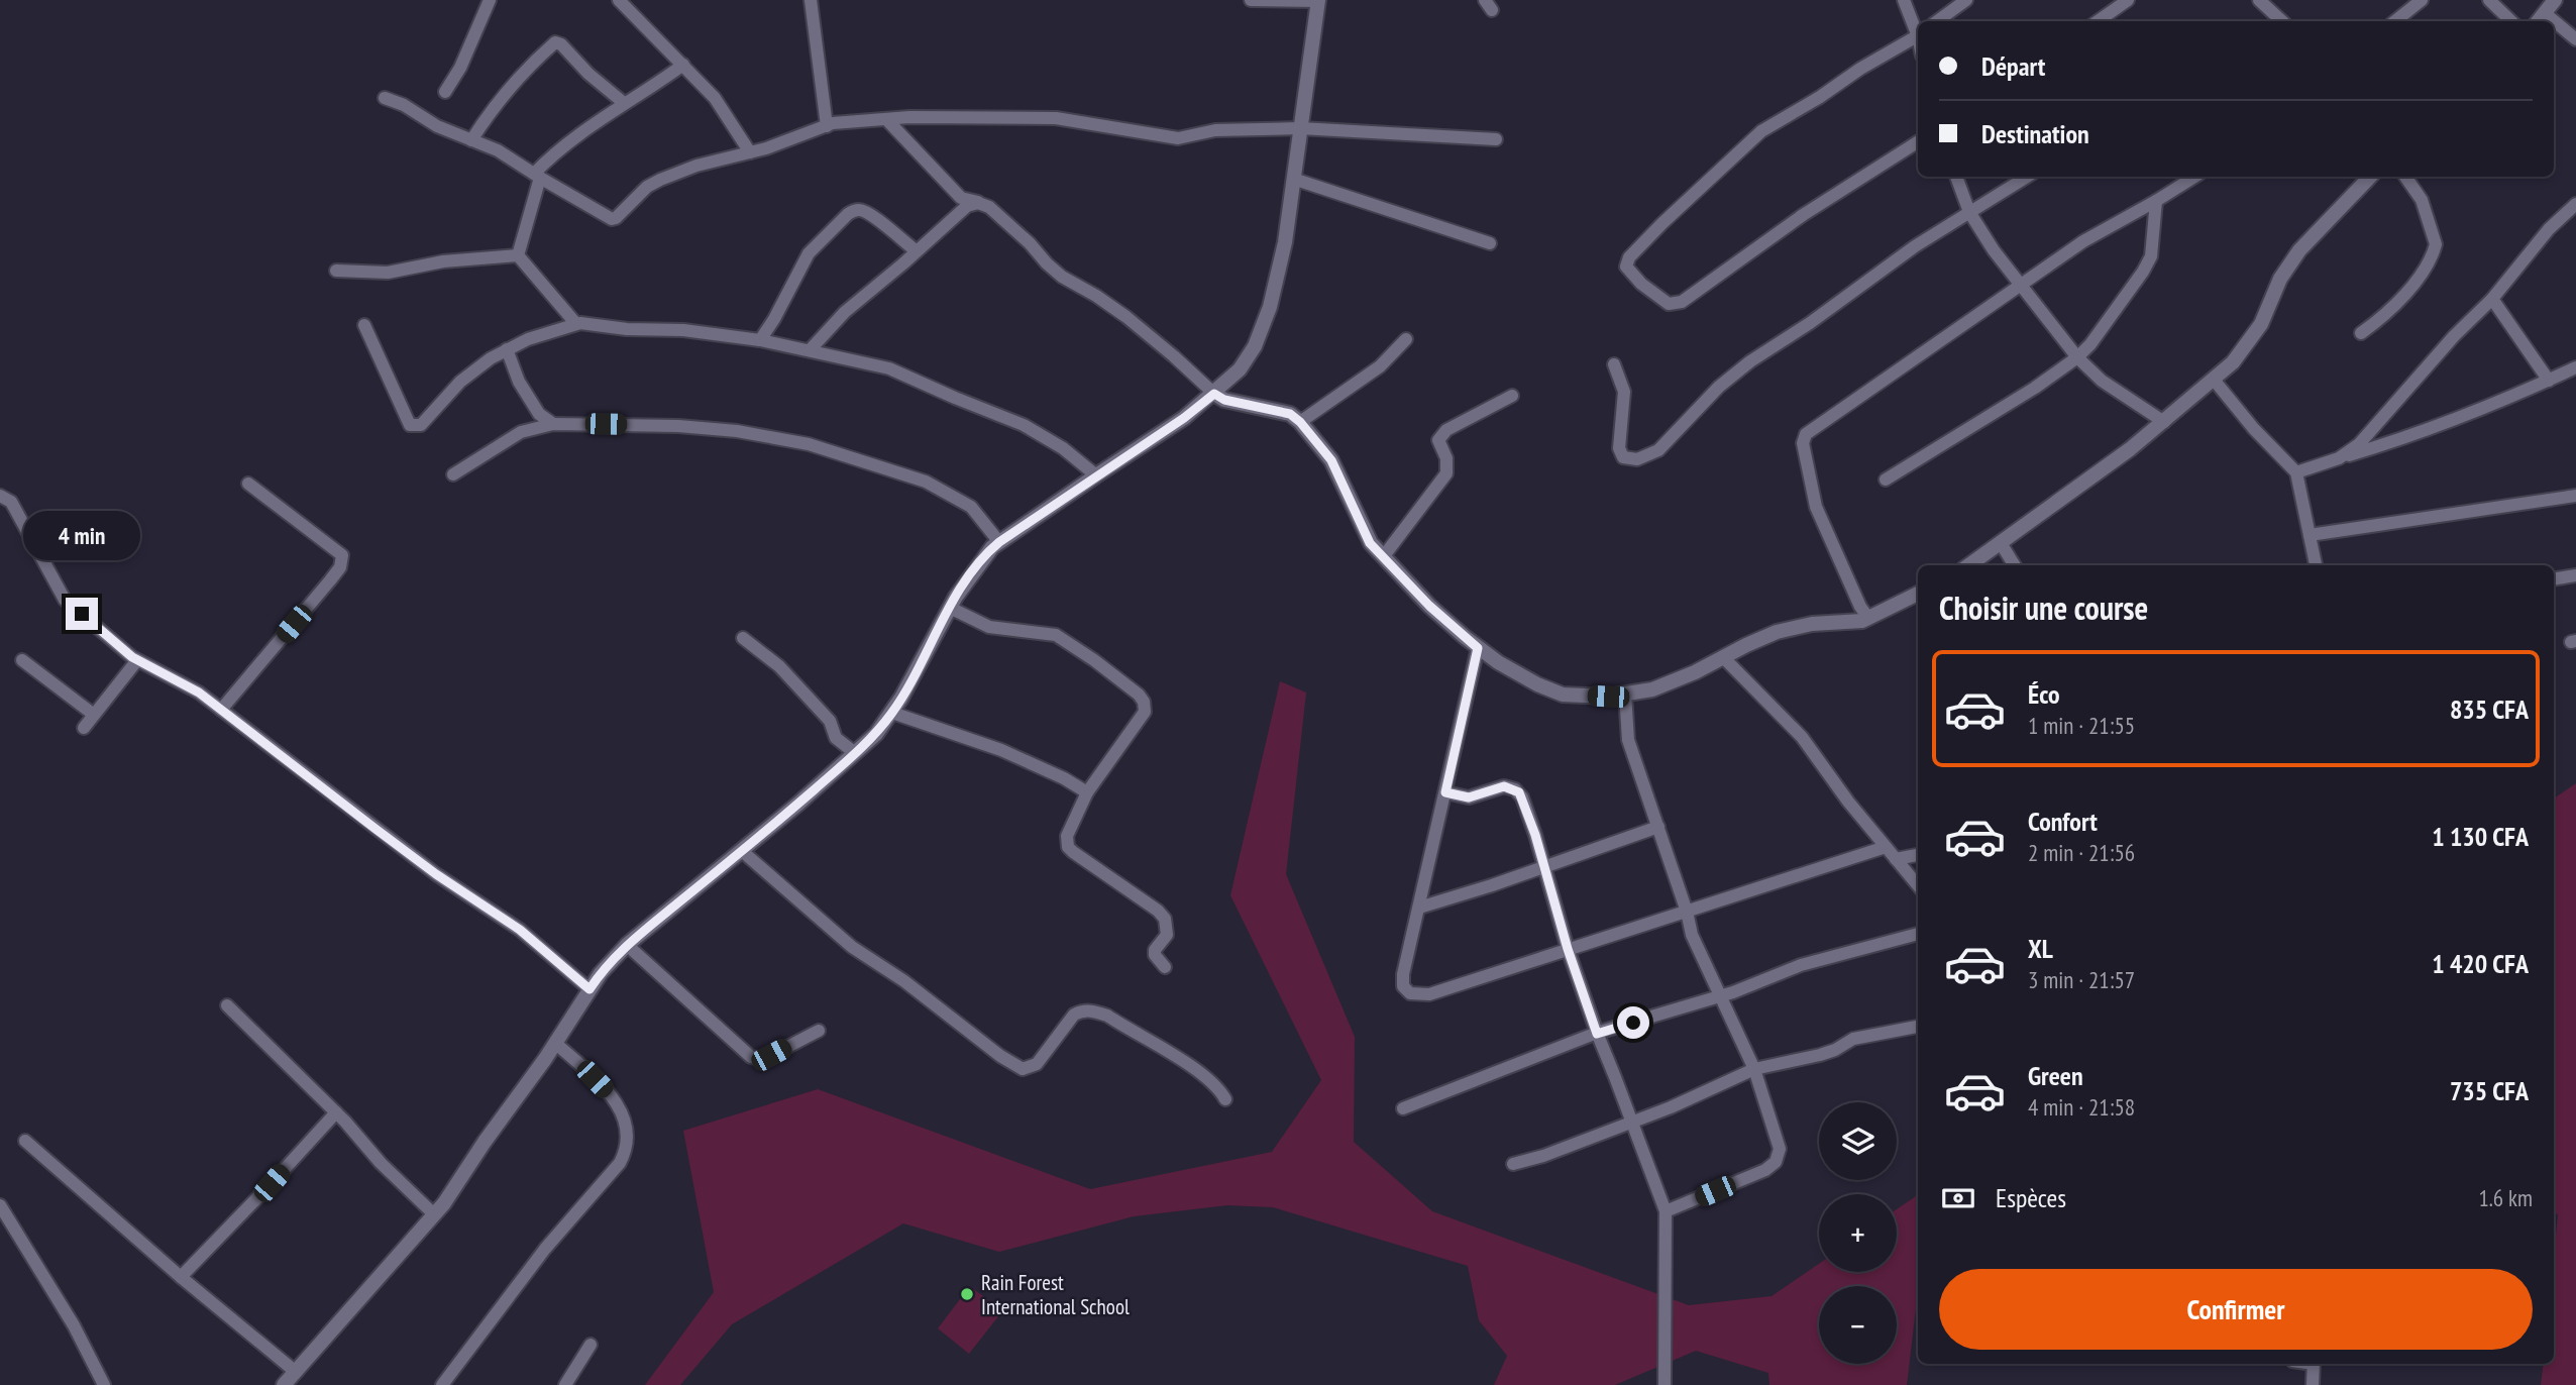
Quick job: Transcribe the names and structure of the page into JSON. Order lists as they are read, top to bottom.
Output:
{
  "places": ["Rain Forest International School"],
  "page": {
    "banner": ["Départ", "Destination"],
    "bubble": "4 min",
    "heading": "Choisir une course",
    "list": [
      {
        "name": "Éco",
        "note": "1 min · 21:55",
        "value": "835 CFA"
      },
      {
        "name": "Confort",
        "note": "2 min · 21:56",
        "value": "1 130 CFA"
      },
      {
        "name": "XL",
        "note": "3 min · 21:57",
        "value": "1 420 CFA"
      },
      {
        "name": "Green",
        "note": "4 min · 21:58",
        "value": "735 CFA"
      }
    ],
    "map_buttons": ["+", "−"],
    "pay": ["Espèces", "1.6 km"],
    "buttons": "Confirmer"
  }
}
